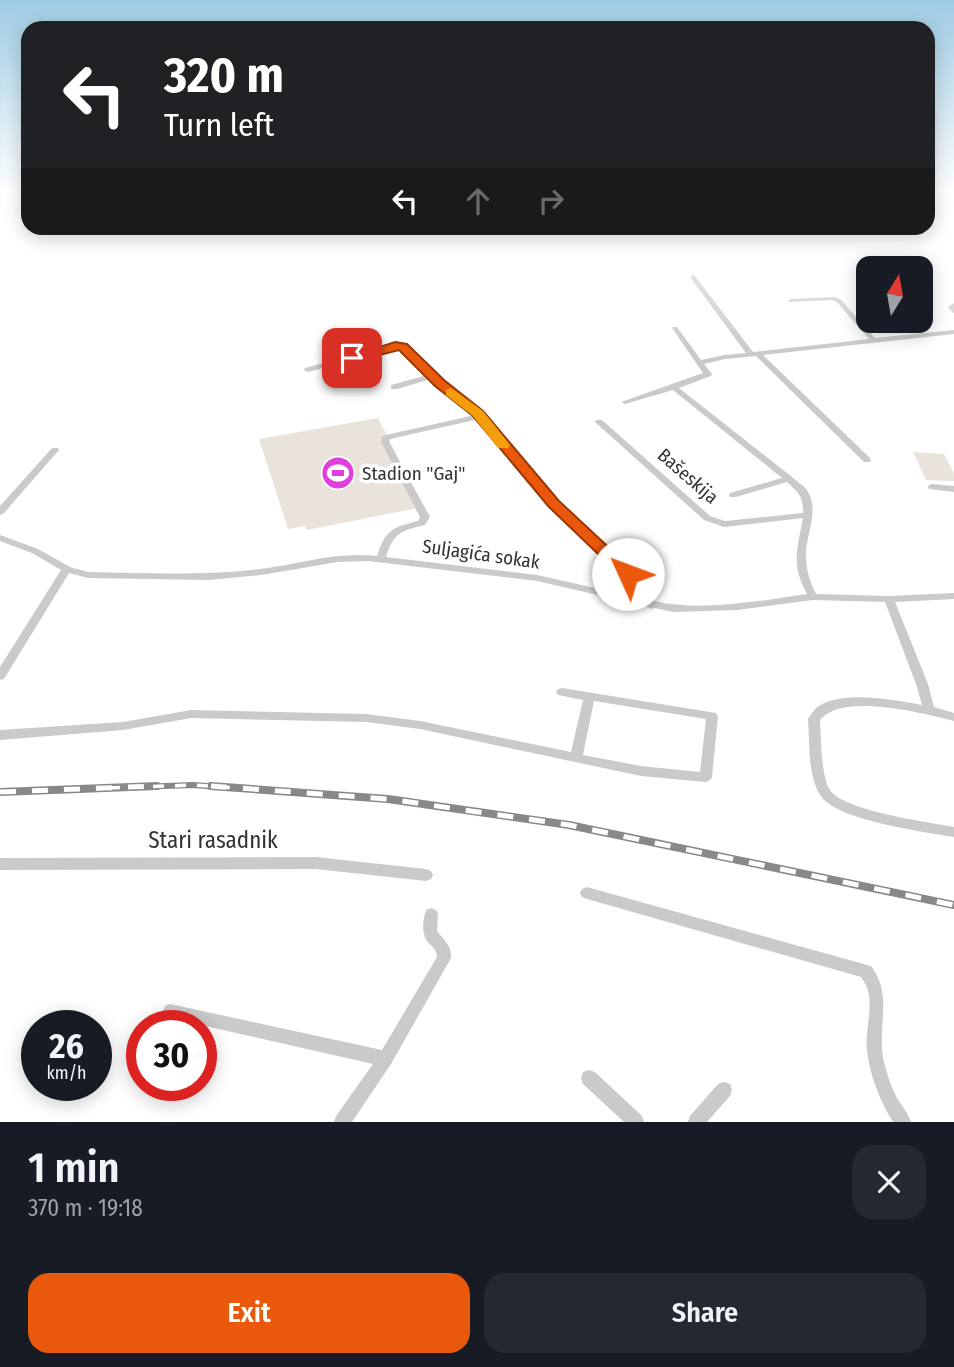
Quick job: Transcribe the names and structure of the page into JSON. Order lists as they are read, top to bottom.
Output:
{
  "streets": {
    "street": ["Bašeskija", "Suljagića sokak", "Stari rasadnik"]
  },
  "places": {
    "sports": ["Stadion \"Gaj\""]
  },
  "north": "top",
  "page": {
    "turn": ["320 m", "Turn left"],
    "speed": "26 km/h",
    "limit": "30",
    "heading": ["1 min", "370 m · 19:18"],
    "buttons": ["Exit", "Share"]
  }
}
